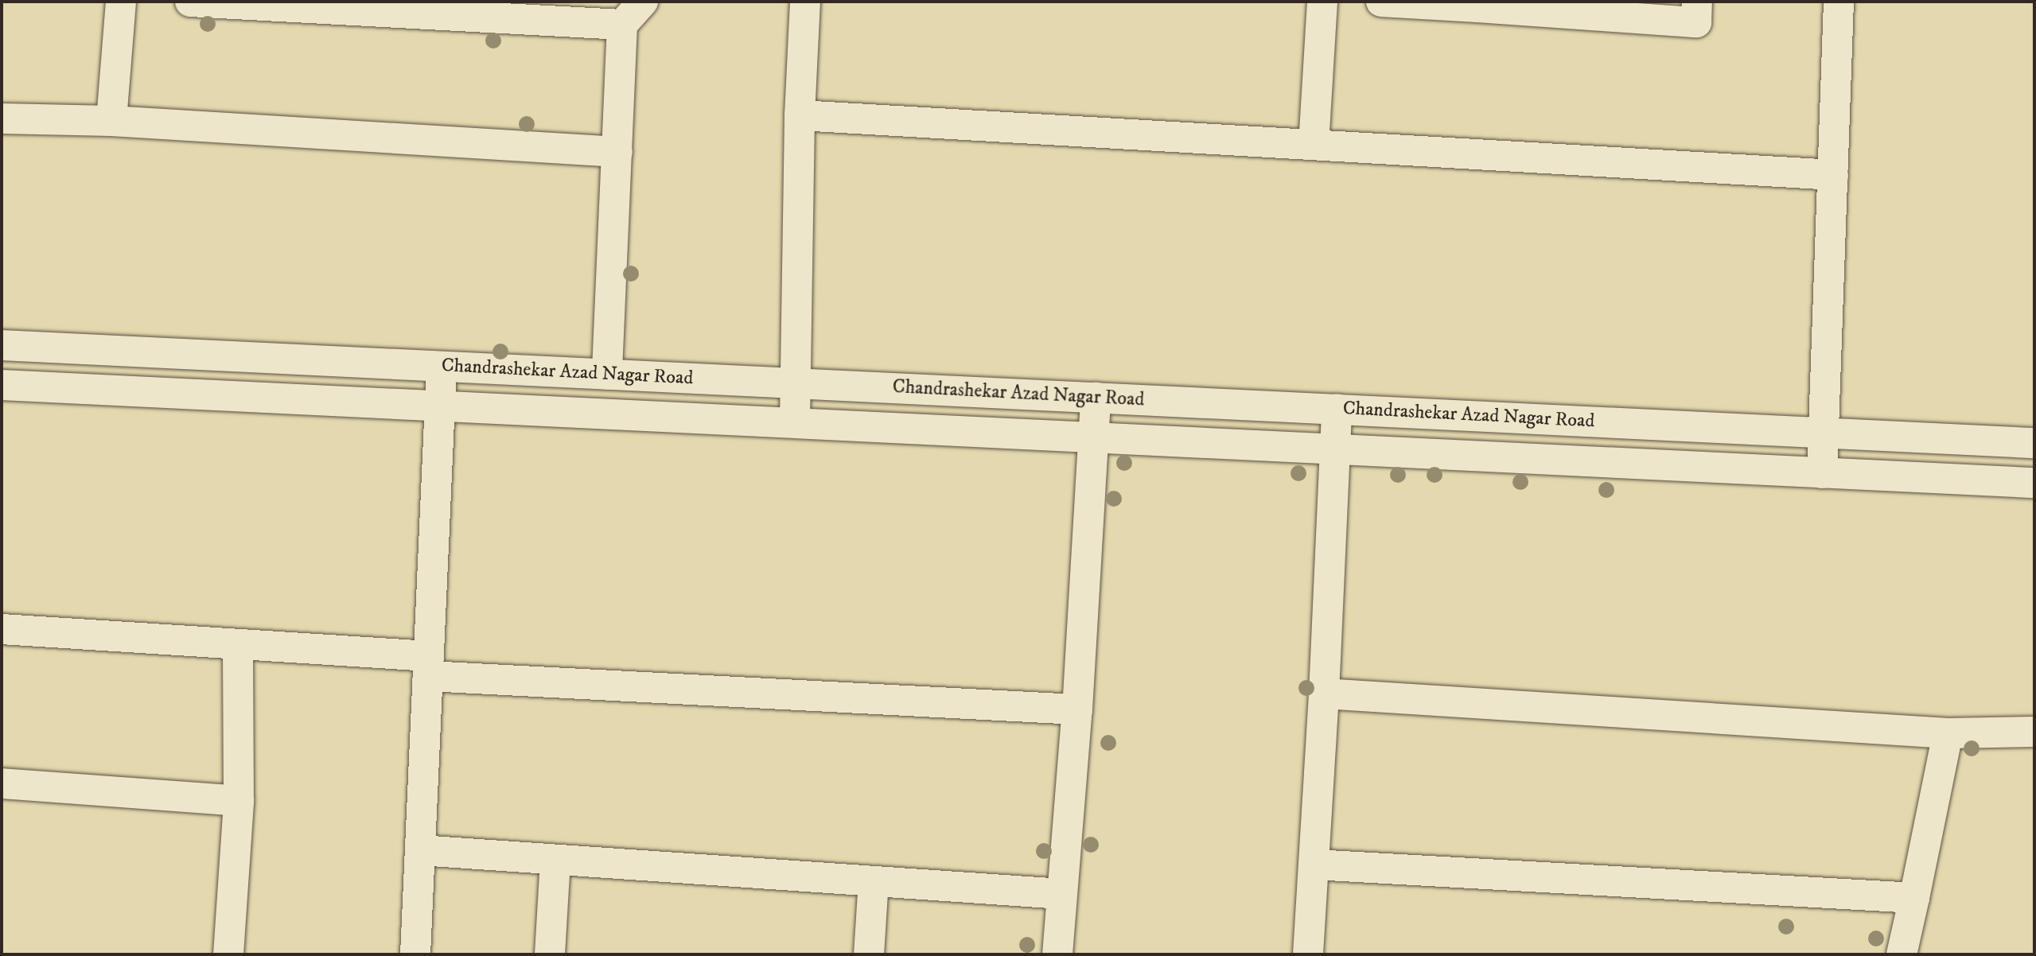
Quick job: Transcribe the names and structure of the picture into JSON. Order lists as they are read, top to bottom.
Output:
{
  "streets": {
    "street": ["Chandrashekar Azad Nagar Road"]
  }
}
